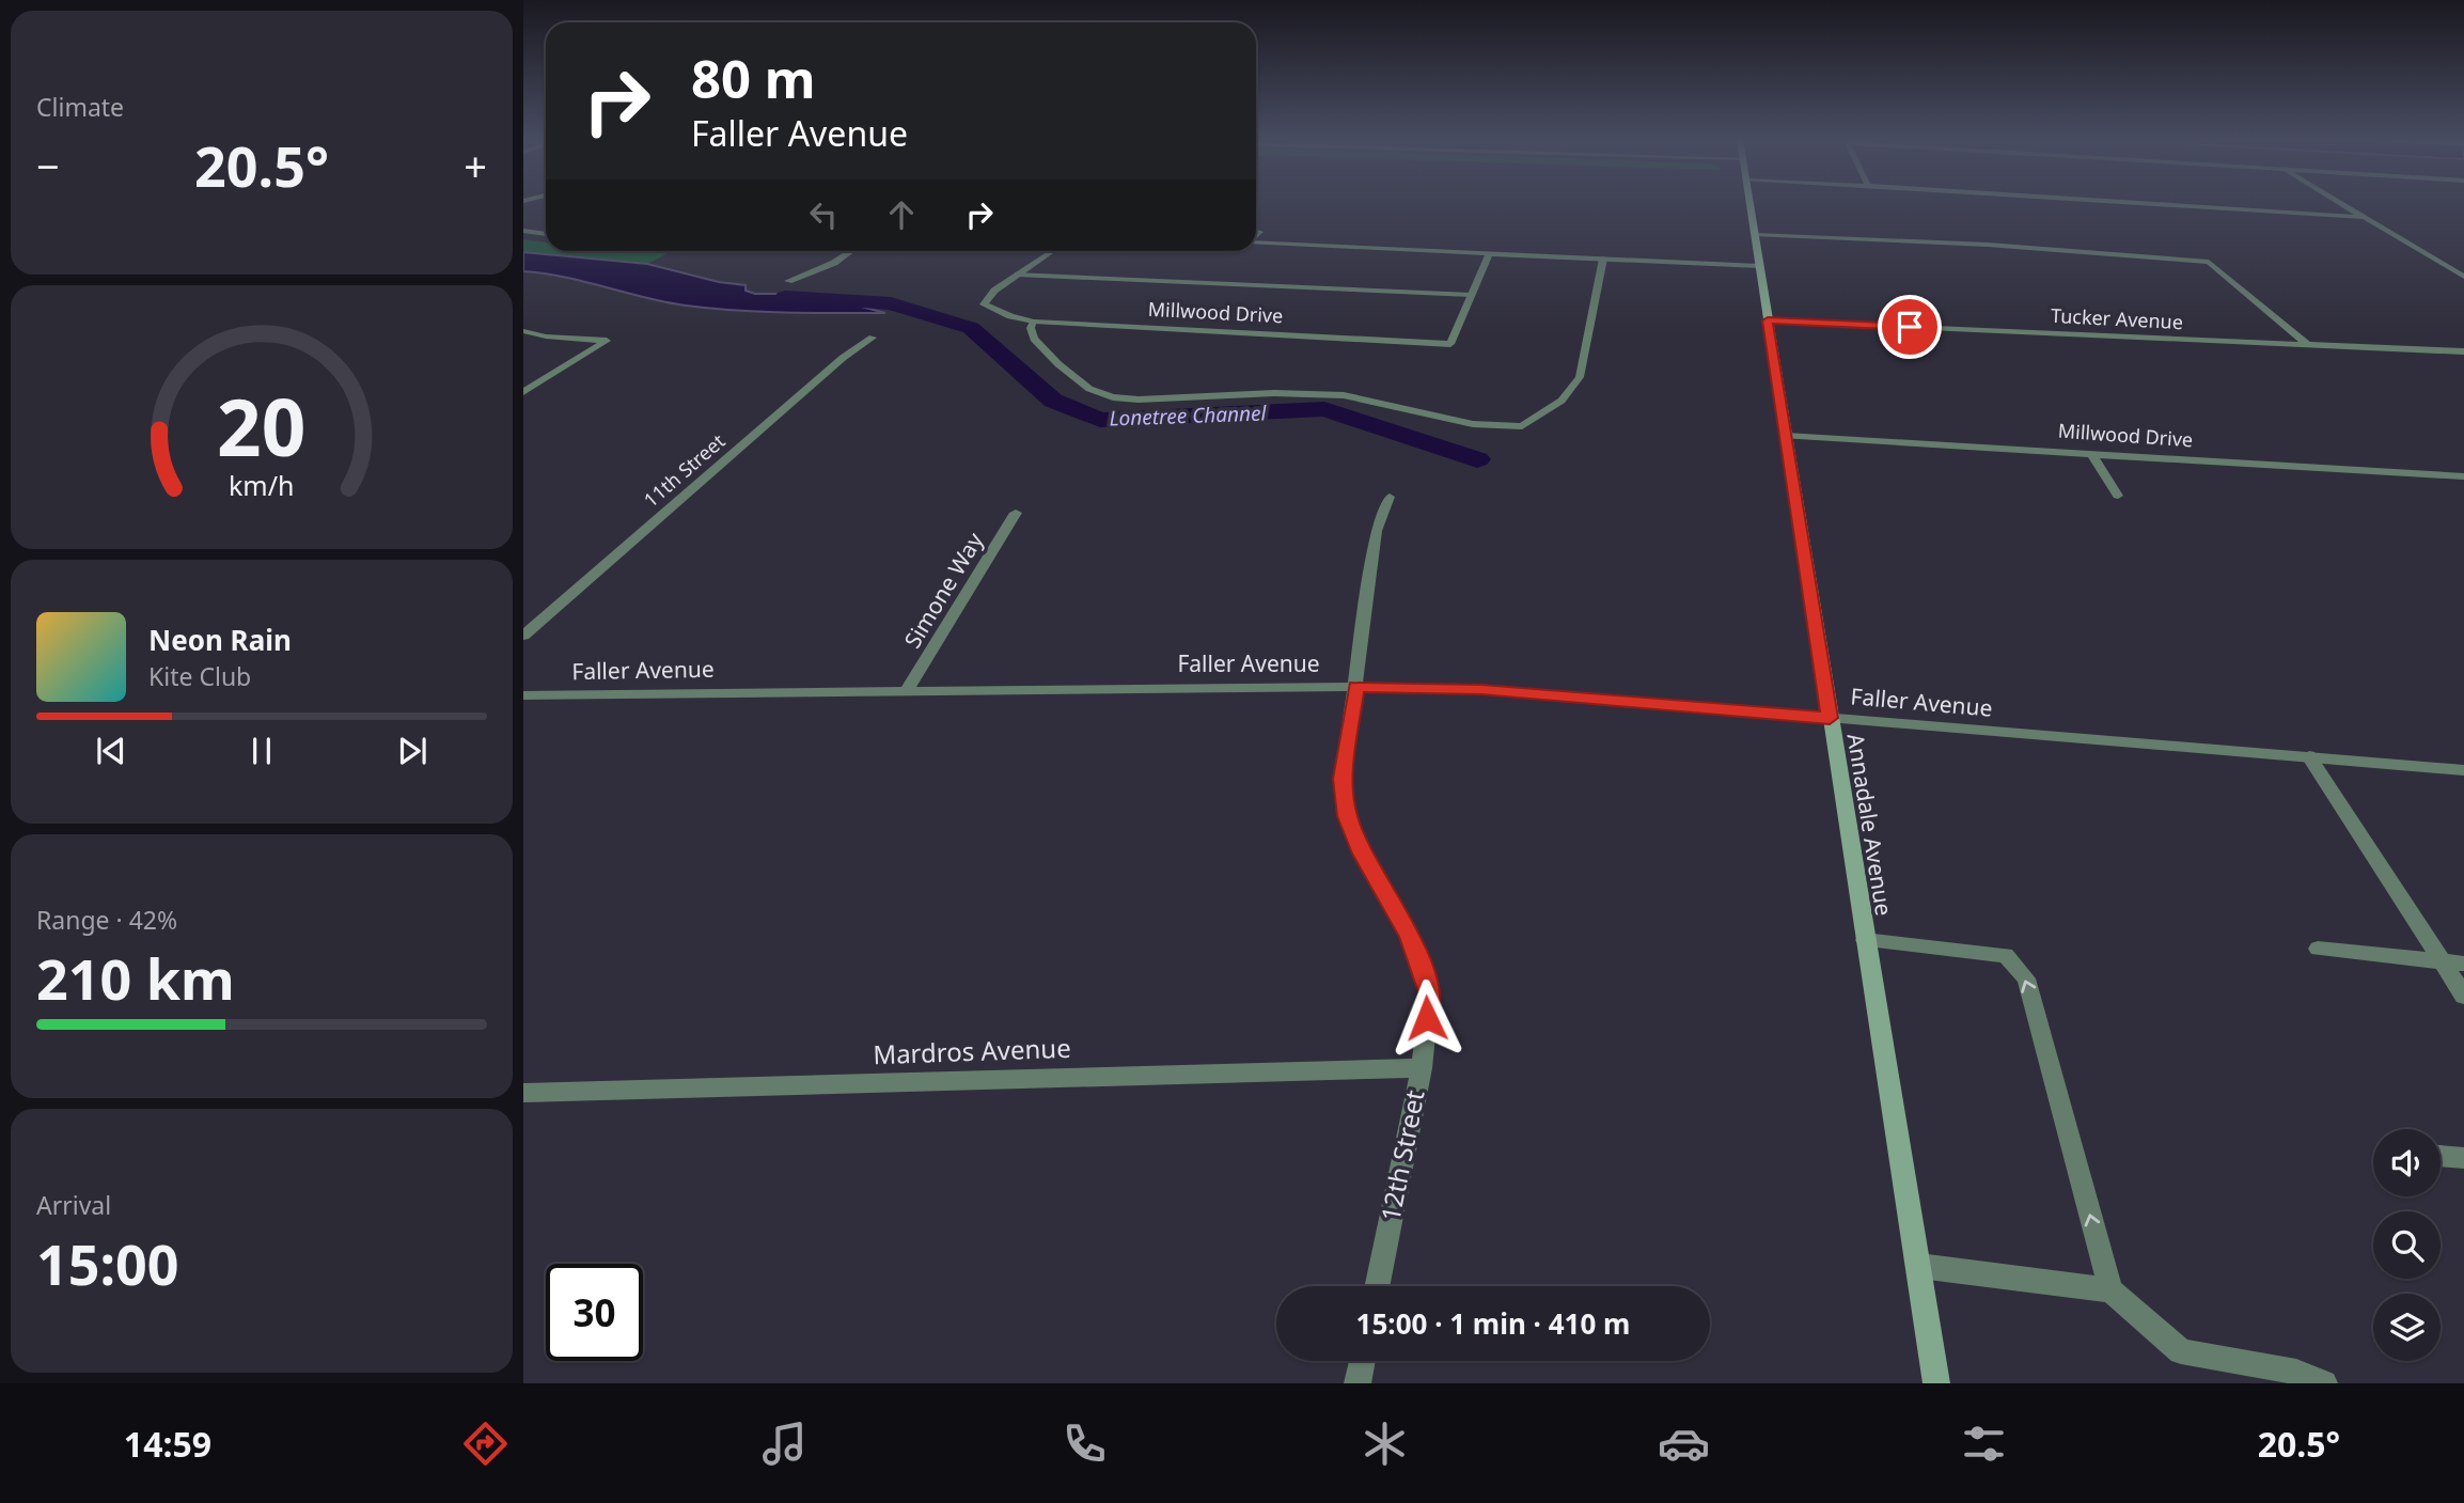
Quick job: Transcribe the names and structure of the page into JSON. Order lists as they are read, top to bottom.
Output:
{
  "streets": {
    "street": [
      "Millwood Drive",
      "Tucker Avenue",
      "11th Street",
      "Simone Way",
      "Faller Avenue",
      "Annadale Avenue",
      "Mardros Avenue",
      "12th Street"
    ]
  },
  "crossings": [
    ["Millwood Drive", "Annadale Avenue"],
    ["Tucker Avenue", "Annadale Avenue"],
    ["Simone Way", "Faller Avenue"],
    ["Faller Avenue", "Annadale Avenue"],
    ["Faller Avenue", "12th Street"],
    ["Mardros Avenue", "12th Street"]
  ],
  "water": ["Lonetree Channel"],
  "page": {
    "tile": [
      "Climate",
      ["Range · 42%", "210 km"],
      ["Arrival", "15:00"]
    ],
    "turn": ["80 m", "Faller Avenue"],
    "heat": ["−", "20.5°", "+"],
    "song": ["Neon Rain", "Kite Club"],
    "limit": "30",
    "trip": "15:00 · 1 min · 410 m",
    "tabs": ["14:59", "20.5°"],
    "gauge": ["20", "km/h"]
  }
}
